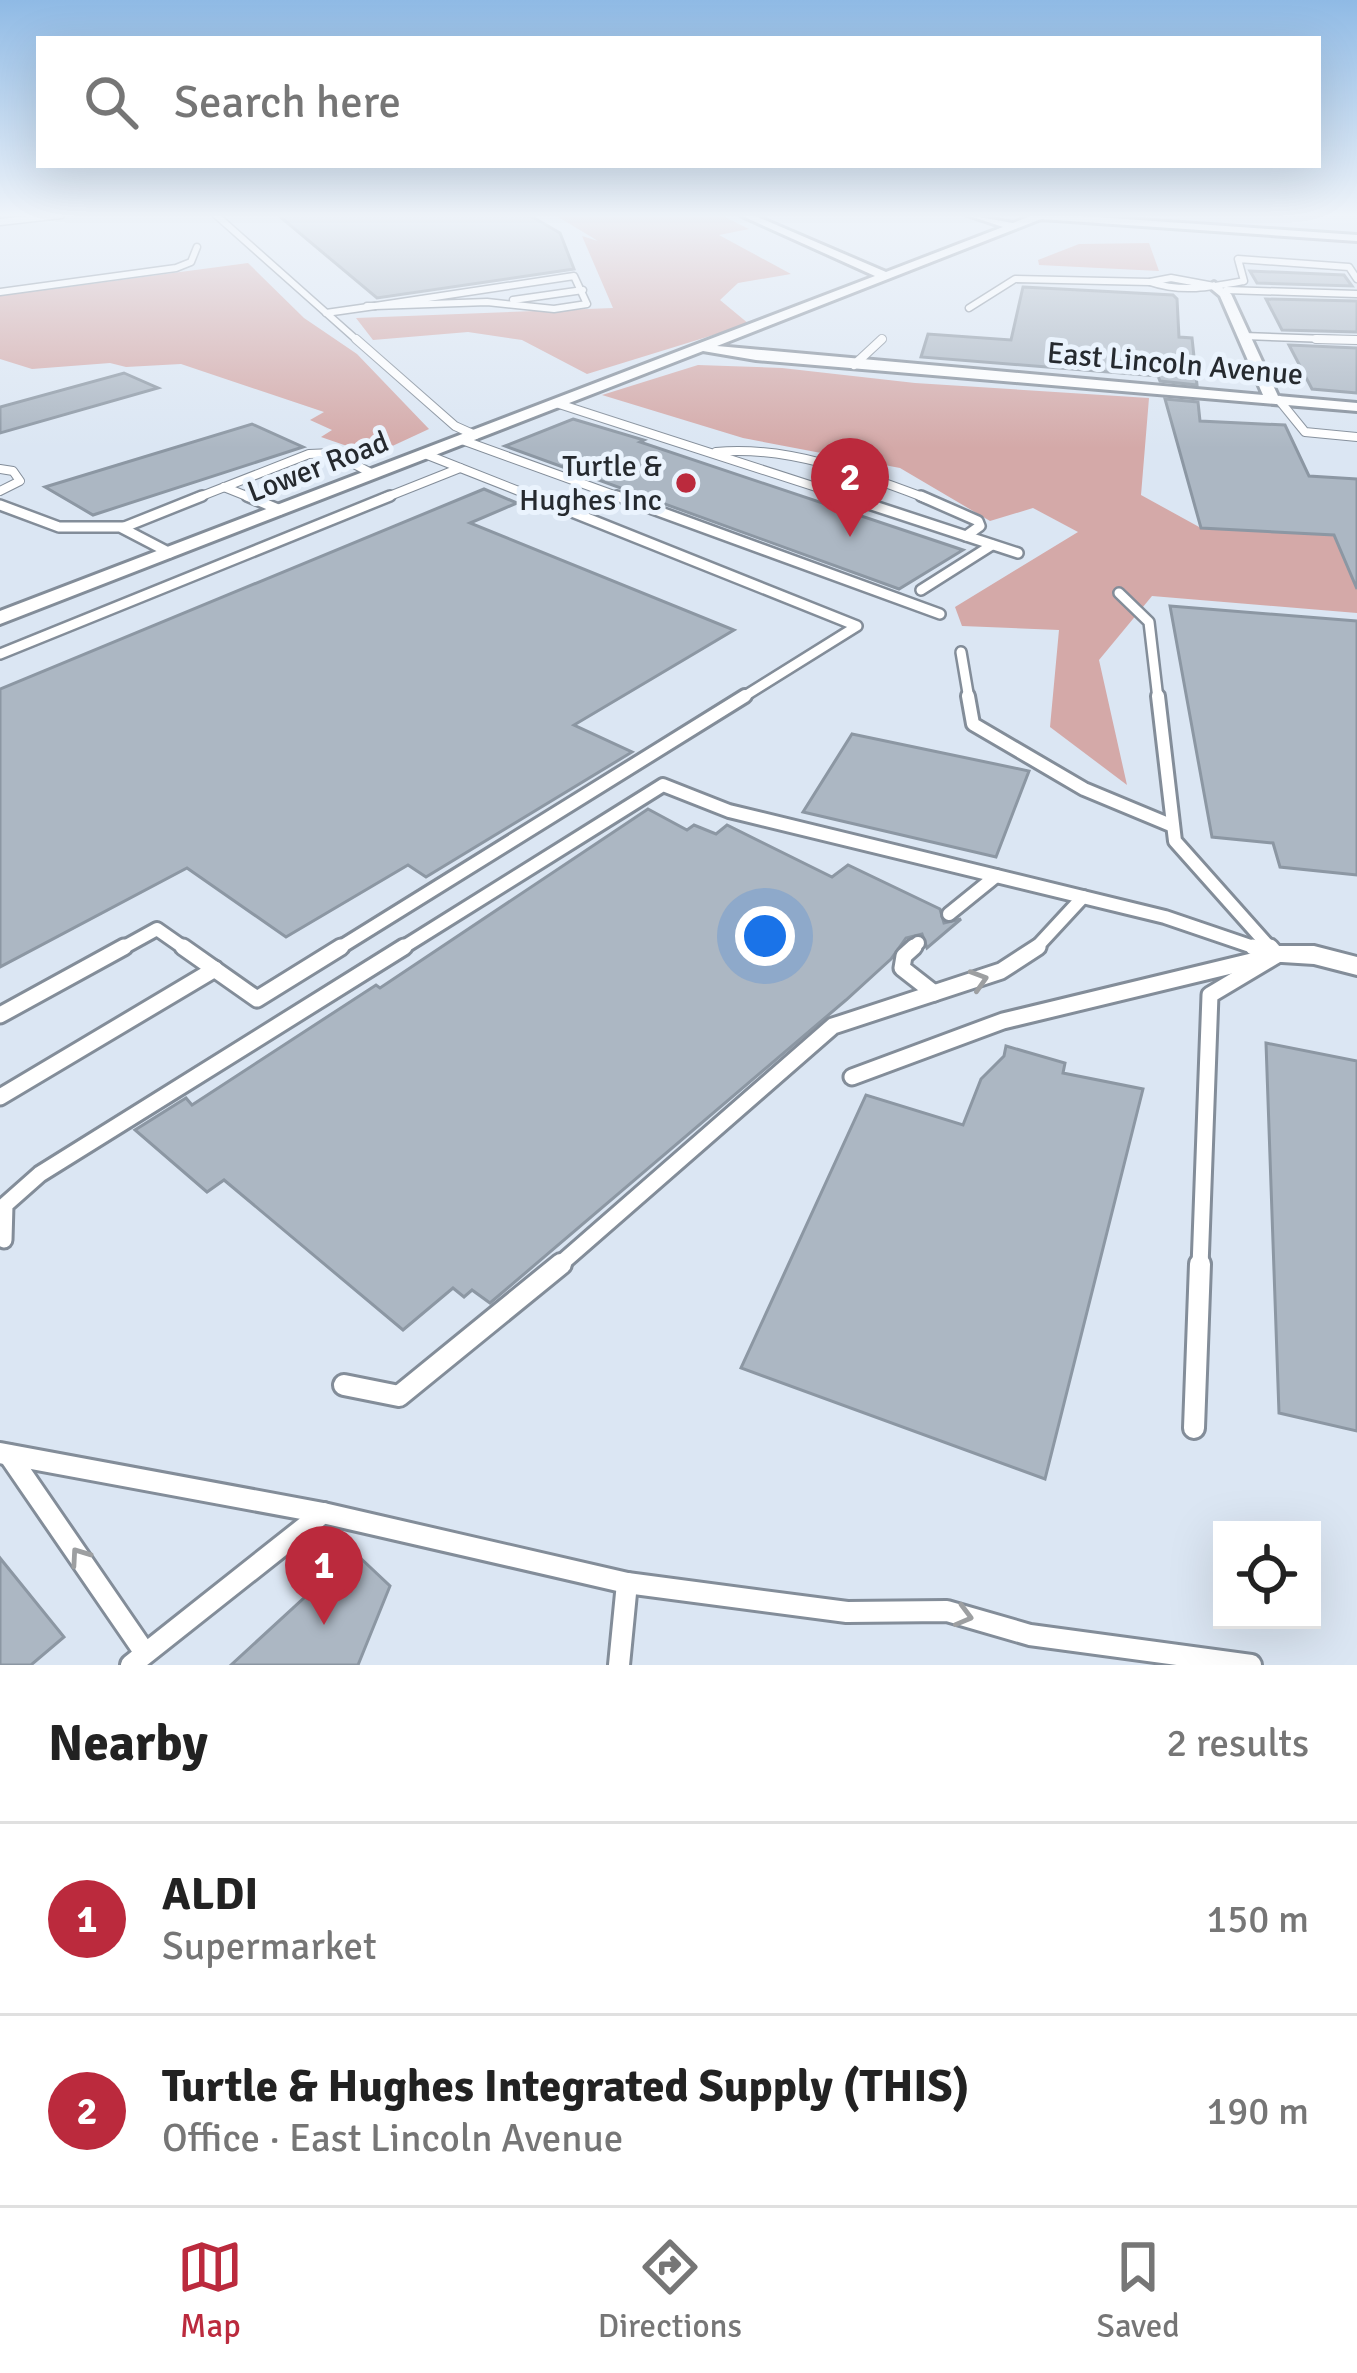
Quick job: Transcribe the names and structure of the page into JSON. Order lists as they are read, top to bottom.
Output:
{
  "streets": {
    "street": ["East Lincoln Avenue", "Lower Road"]
  },
  "crossings": [
    ["East Lincoln Avenue", "Lower Road"]
  ],
  "places": ["Turtle & Hughes Inc"],
  "page": {
    "search": "Search here",
    "pins": ["2", "1"],
    "heading": ["Nearby", "2 results"],
    "list": [
      {
        "mark": "1",
        "name": "ALDI",
        "note": "Supermarket",
        "value": "150 m"
      },
      {
        "mark": "2",
        "name": "Turtle & Hughes Integrated Supply (THIS)",
        "note": "Office · East Lincoln Avenue",
        "value": "190 m"
      }
    ],
    "nav": ["Map", "Directions", "Saved"]
  }
}
